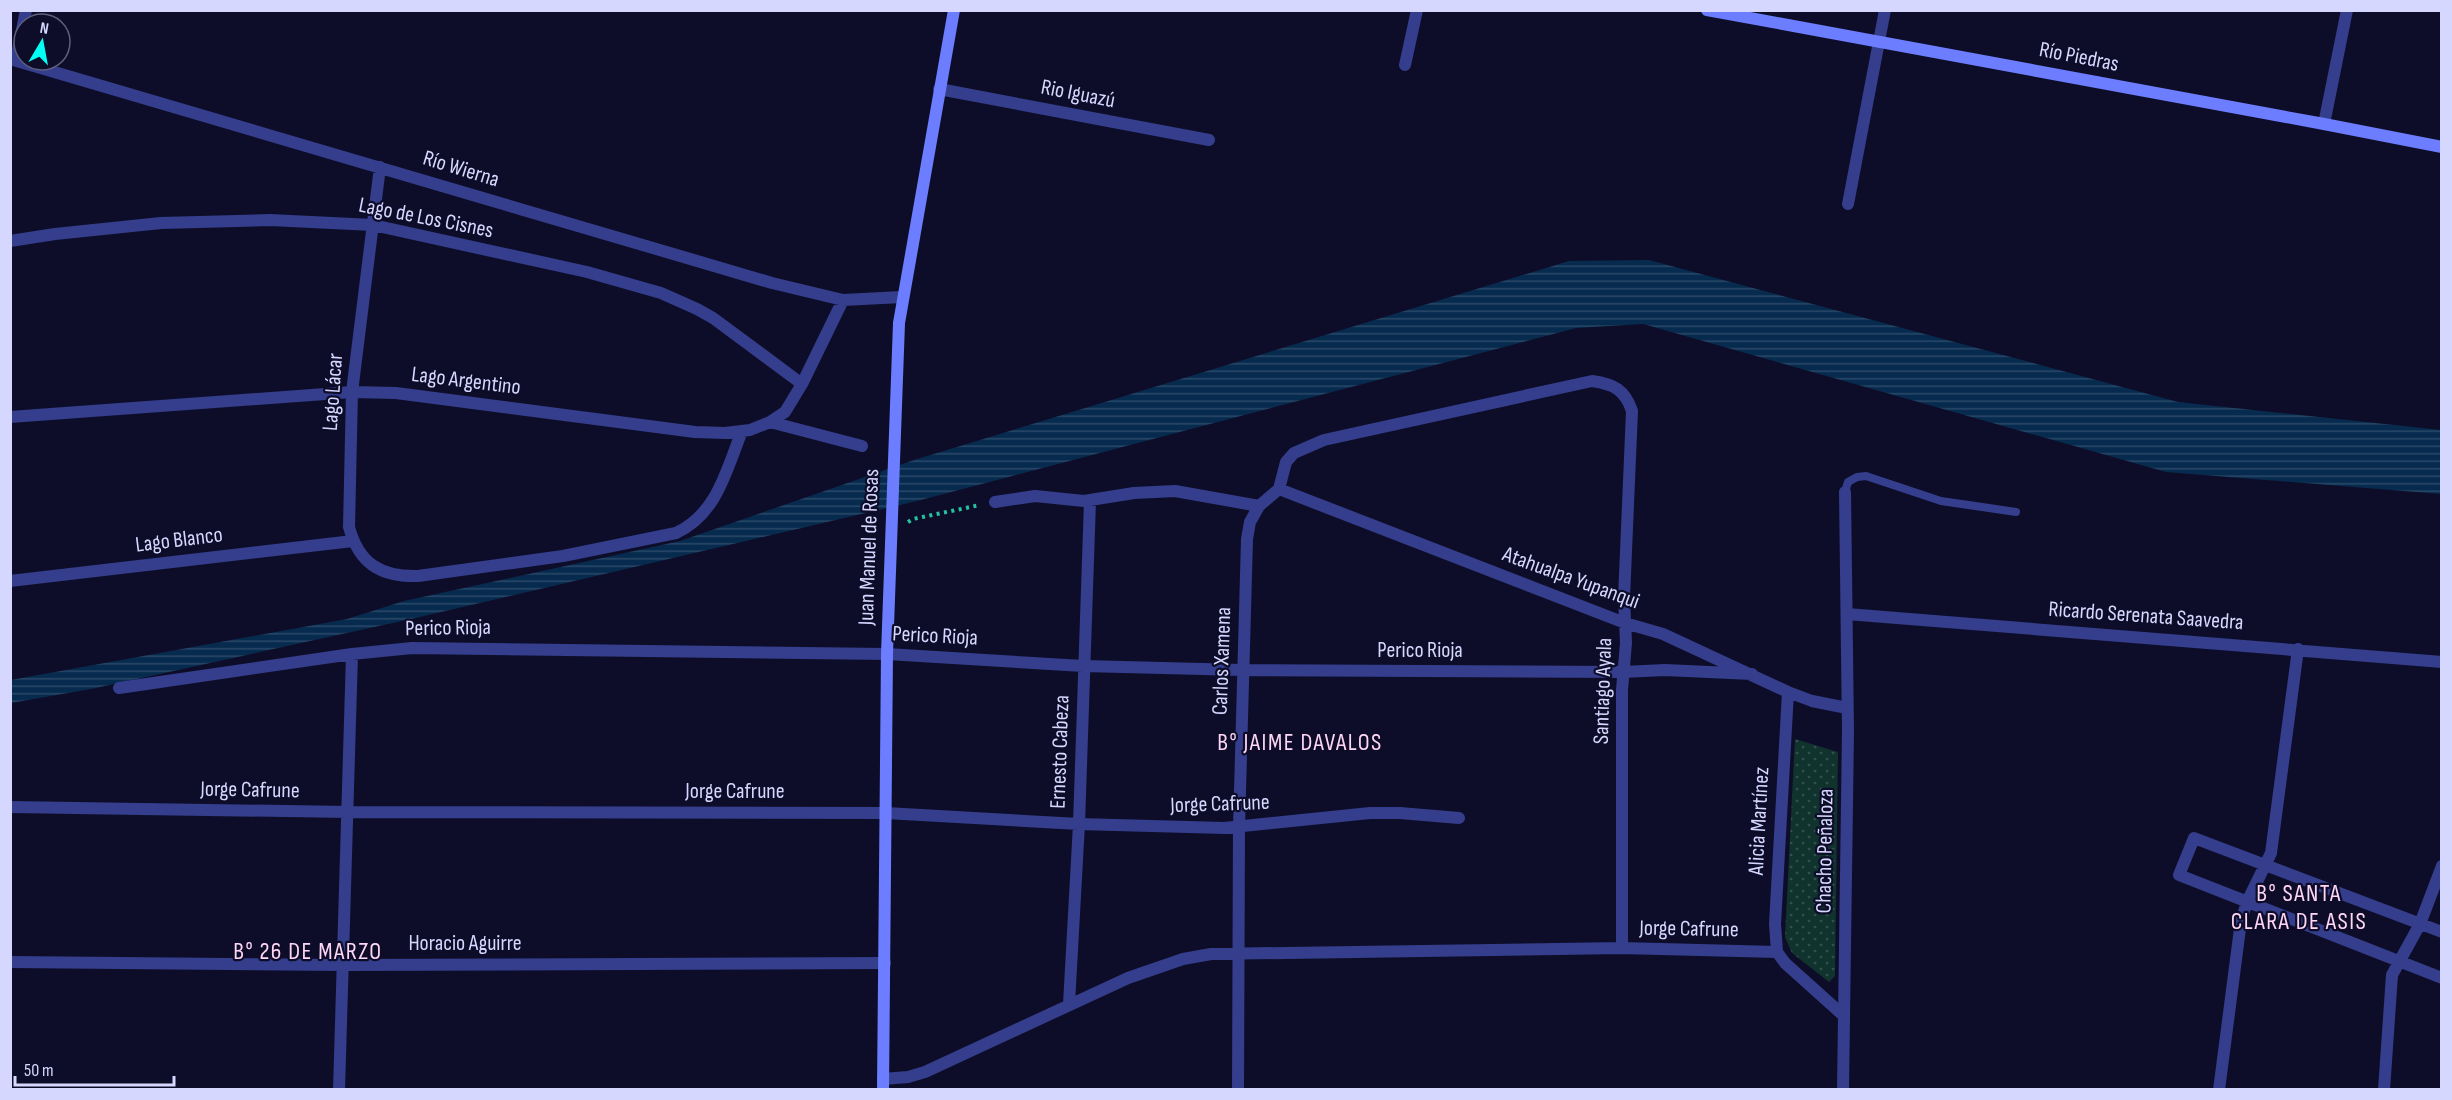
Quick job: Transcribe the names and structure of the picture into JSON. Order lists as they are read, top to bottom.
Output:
{
  "streets": {
    "street": [
      "Río Piedras",
      "Rio Iguazú",
      "Río Wierna",
      "Lago de Los Cisnes",
      "Lago Argentino",
      "Lago Lácar",
      "Lago Blanco",
      "Juan Manuel de Rosas",
      "Atahualpa Yupanqui",
      "Ricardo Serenata Saavedra",
      "Perico Rioja",
      "Carlos Xamena",
      "Santiago Ayala",
      "Ernesto Cabeza",
      "Jorge Cafrune",
      "Alicia Martínez",
      "Chacho Peñaloza",
      "Horacio Aguirre"
    ]
  },
  "crossings": [
    ["Rio Iguazú", "Juan Manuel de Rosas"],
    ["Río Wierna", "Lago Argentino"],
    ["Río Wierna", "Lago Lácar"],
    ["Río Wierna", "Juan Manuel de Rosas"],
    ["Lago de Los Cisnes", "Lago Argentino"],
    ["Lago de Los Cisnes", "Lago Lácar"],
    ["Lago Argentino", "Lago Lácar"],
    ["Lago Lácar", "Lago Blanco"],
    ["Juan Manuel de Rosas", "Perico Rioja"],
    ["Juan Manuel de Rosas", "Jorge Cafrune"],
    ["Juan Manuel de Rosas", "Horacio Aguirre"],
    ["Atahualpa Yupanqui", "Perico Rioja"],
    ["Atahualpa Yupanqui", "Santiago Ayala"],
    ["Atahualpa Yupanqui", "Alicia Martínez"],
    ["Atahualpa Yupanqui", "Chacho Peñaloza"],
    ["Ricardo Serenata Saavedra", "Chacho Peñaloza"],
    ["Perico Rioja", "Carlos Xamena"],
    ["Perico Rioja", "Santiago Ayala"],
    ["Perico Rioja", "Ernesto Cabeza"],
    ["Carlos Xamena", "Jorge Cafrune"],
    ["Santiago Ayala", "Jorge Cafrune"],
    ["Ernesto Cabeza", "Jorge Cafrune"],
    ["Jorge Cafrune", "Alicia Martínez"]
  ],
  "districts": ["B° JAIME DAVALOS", "B° SANTA CLARA DE ASIS", "B° 26 DE MARZO"],
  "scale_bar": "50 m",
  "north": "top"
}
